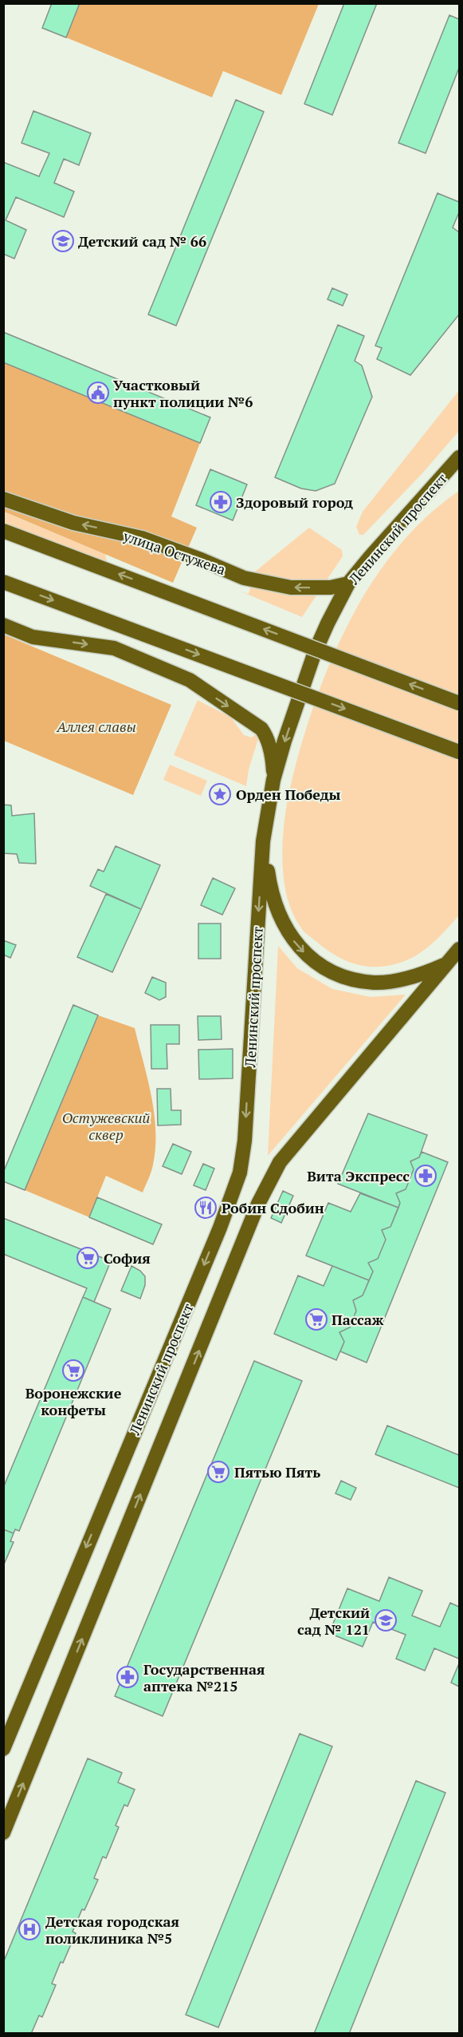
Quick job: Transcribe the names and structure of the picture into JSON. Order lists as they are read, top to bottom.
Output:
{
  "streets": {
    "main road": ["Ленинский проспект", "улица Остужева"]
  },
  "crossings": [
    ["Ленинский проспект", "улица Остужева"]
  ],
  "parks": ["Аллея славы", "Остужевский сквер"],
  "places": {
    "school or university": ["Детский сад № 66", "Детский сад № 121"],
    "public building": ["Участковый пункт полиции №6"],
    "pharmacy": ["Здоровый город", "Вита Экспресс", "Государственная аптека №215"],
    "place": ["Орден Победы"],
    "restaurant": ["Робин Сдобин"],
    "supermarket": [
      "София",
      "Пассаж",
      "Воронежские конфеты",
      "Пятью Пять"
    ],
    "hospital": ["Детская городская поликлиника №5"]
  }
}
